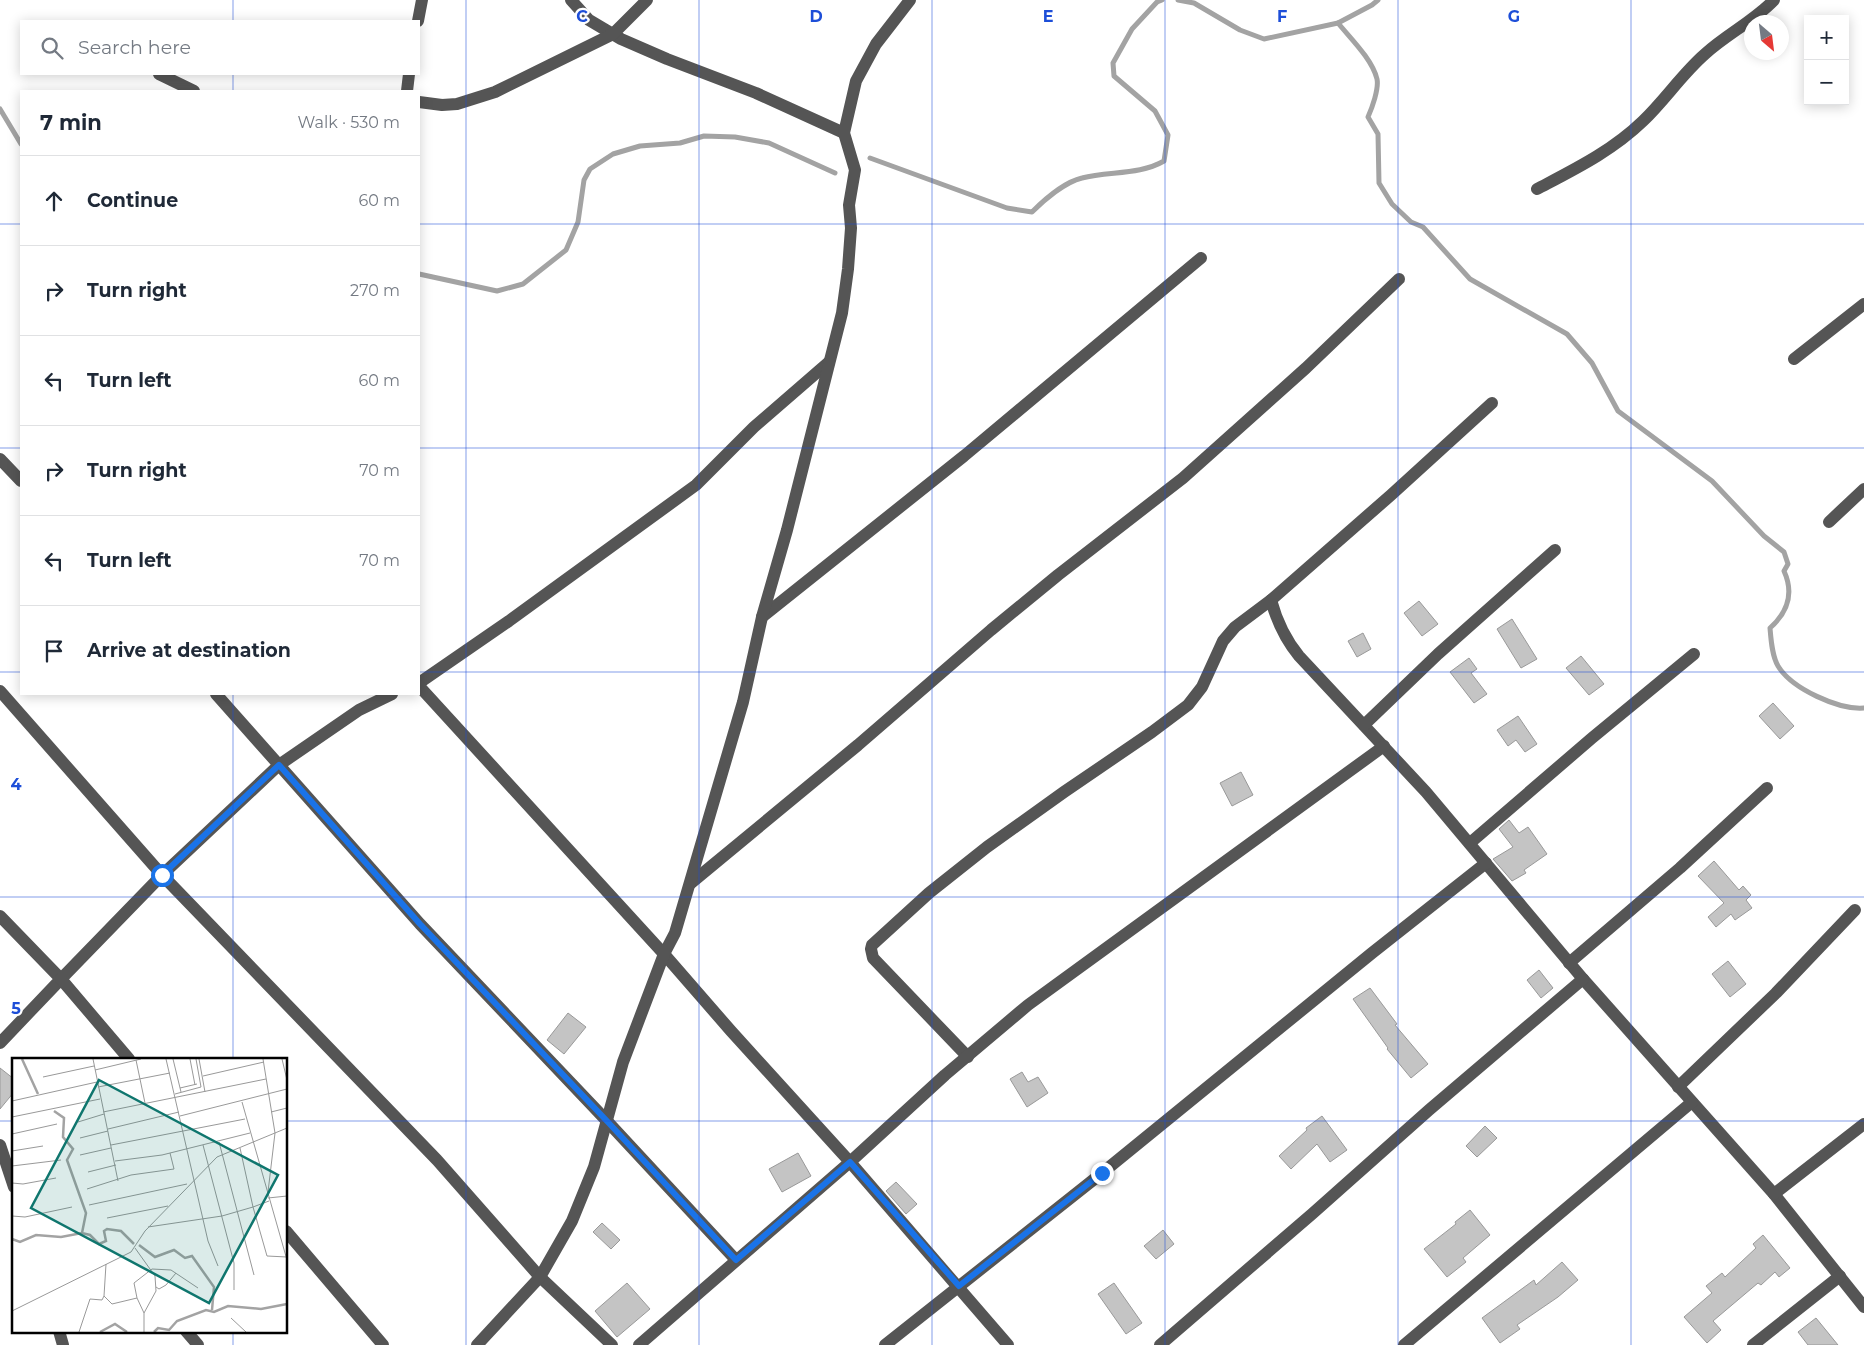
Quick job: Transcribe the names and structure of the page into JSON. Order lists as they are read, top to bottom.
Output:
{
  "north": "bottom right",
  "page": {
    "map_buttons": ["+", "−"],
    "search": "Search here",
    "heading": ["7 min", "Walk · 530 m"],
    "list": [
      ["Continue", "60 m"],
      ["Turn right", "270 m"],
      ["Turn left", "60 m"],
      ["Turn right", "70 m"],
      ["Turn left", "70 m"],
      "Arrive at destination"
    ]
  },
  "grid": {
    "columns": [
      "C",
      "D",
      "E",
      "F",
      "G"
    ],
    "rows": ["4", "5"]
  }
}
